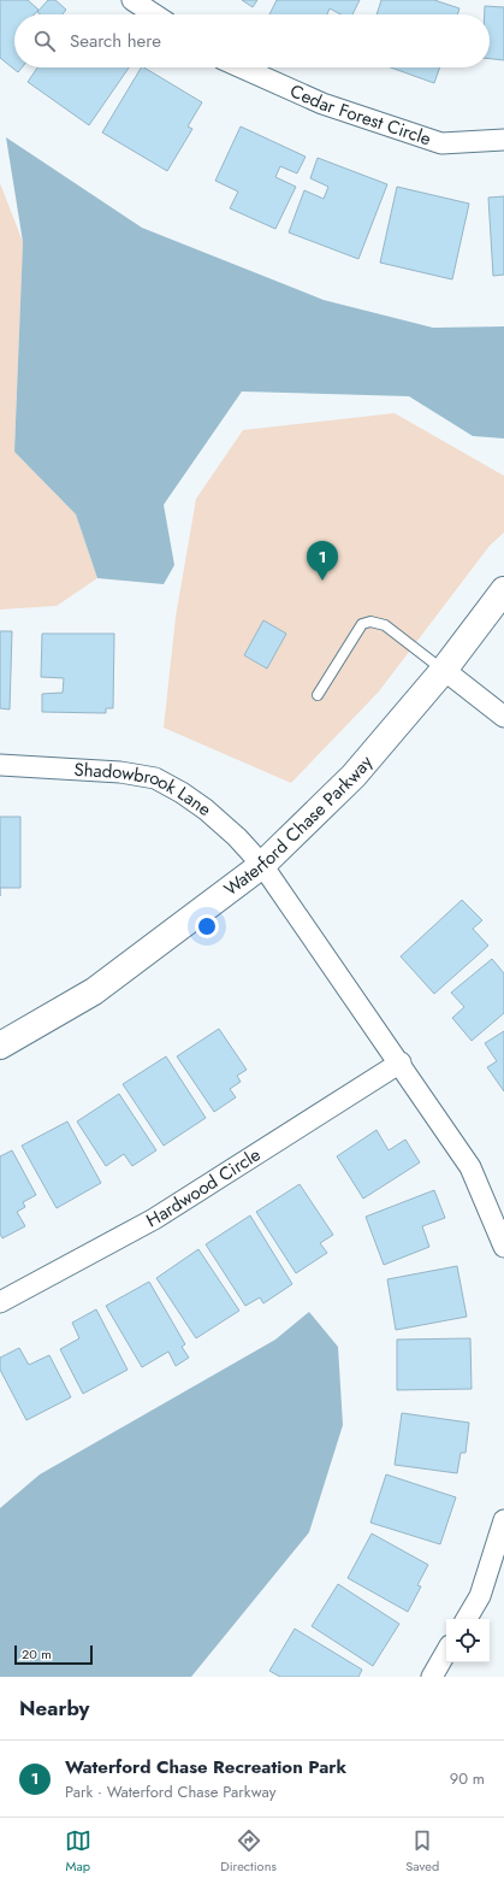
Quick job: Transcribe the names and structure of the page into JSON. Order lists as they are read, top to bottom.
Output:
{
  "streets": {
    "street": [
      "Cedar Forest Circle",
      "Shadowbrook Lane",
      "Waterford Chase Parkway",
      "Hardwood Circle"
    ]
  },
  "crossings": [
    ["Shadowbrook Lane", "Waterford Chase Parkway"]
  ],
  "scale_bar": "20 m",
  "page": {
    "search": "Search here",
    "pins": "1",
    "scale": "20 m",
    "heading": "Nearby",
    "list": [
      {
        "mark": "1",
        "name": "Waterford Chase Recreation Park",
        "note": "Park · Waterford Chase Parkway",
        "value": "90 m"
      }
    ],
    "nav": ["Map", "Directions", "Saved"]
  }
}
